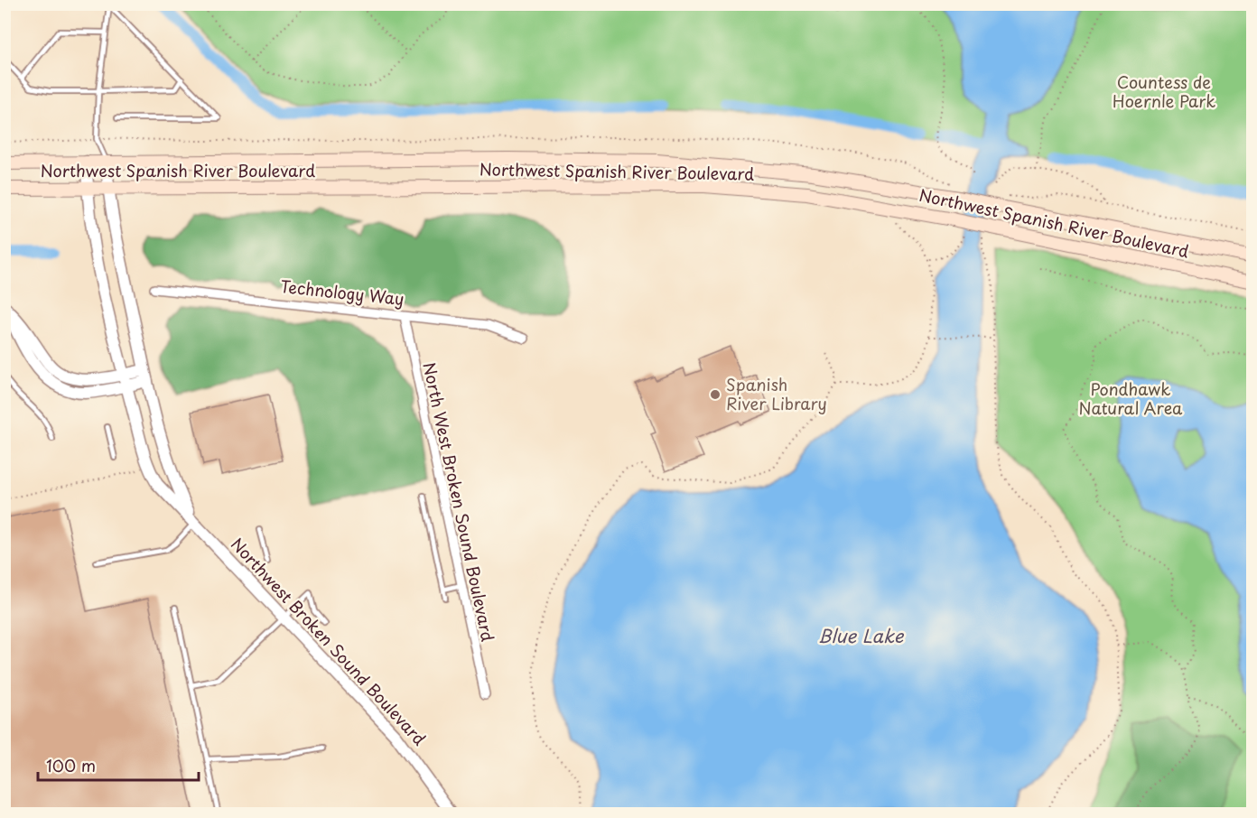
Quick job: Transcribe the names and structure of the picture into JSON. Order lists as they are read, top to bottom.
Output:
{
  "streets": {
    "main road": ["Northwest Spanish River Boulevard"],
    "street": ["Technology Way", "North West Broken Sound Boulevard", "Northwest Broken Sound Boulevard"]
  },
  "crossings": [
    ["Northwest Spanish River Boulevard", "Northwest Broken Sound Boulevard"],
    ["Technology Way", "North West Broken Sound Boulevard"]
  ],
  "water": ["Blue Lake"],
  "parks": ["Countess de Hoernle Park", "Pondhawk Natural Area"],
  "places": ["Spanish River Library"],
  "scale_bar": "100 m"
}
